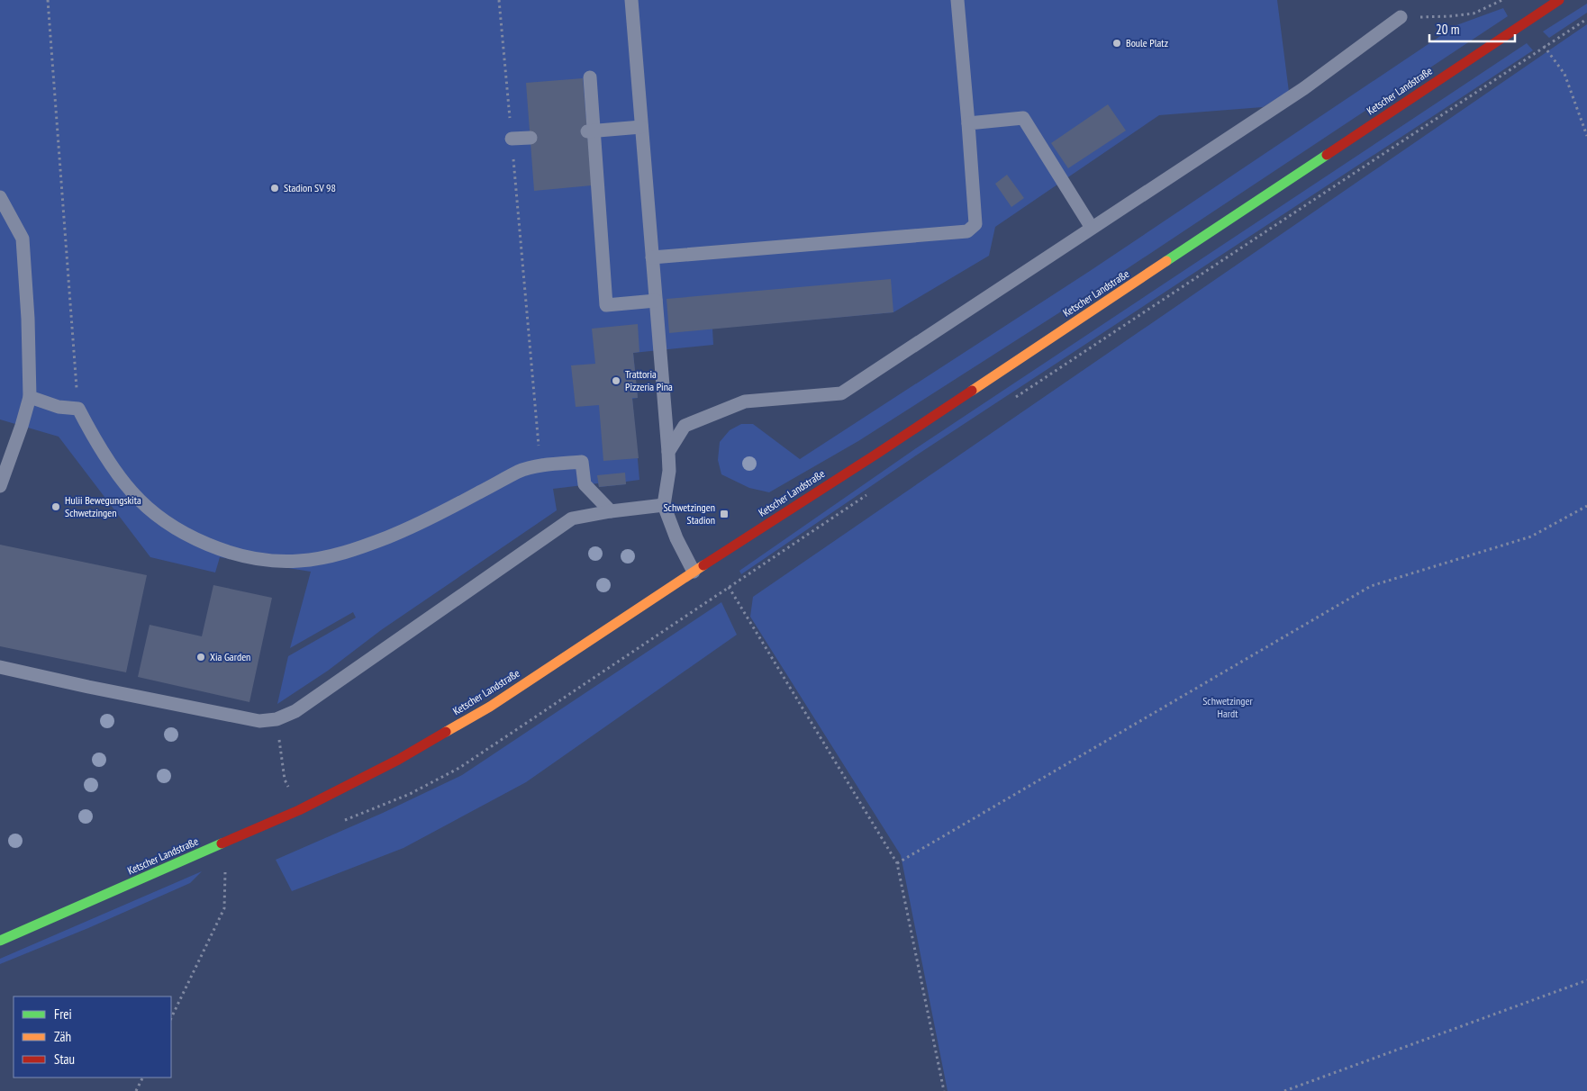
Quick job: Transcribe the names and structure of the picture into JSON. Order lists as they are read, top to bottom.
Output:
{
  "streets": {
    "street": ["Ketscher Landstraße"]
  },
  "parks": ["Schwetzinger Hardt"],
  "places": {
    "other": [
      "Boule Platz",
      "Stadion SV 98",
      "Trattoria Pizzeria Pina",
      "Hulii Bewegungskita Schwetzingen",
      "Xia Garden"
    ],
    "transit": ["Schwetzingen Stadion"]
  },
  "legend": ["Frei", "Zäh", "Stau"],
  "scale_bar": "20 m"
}
